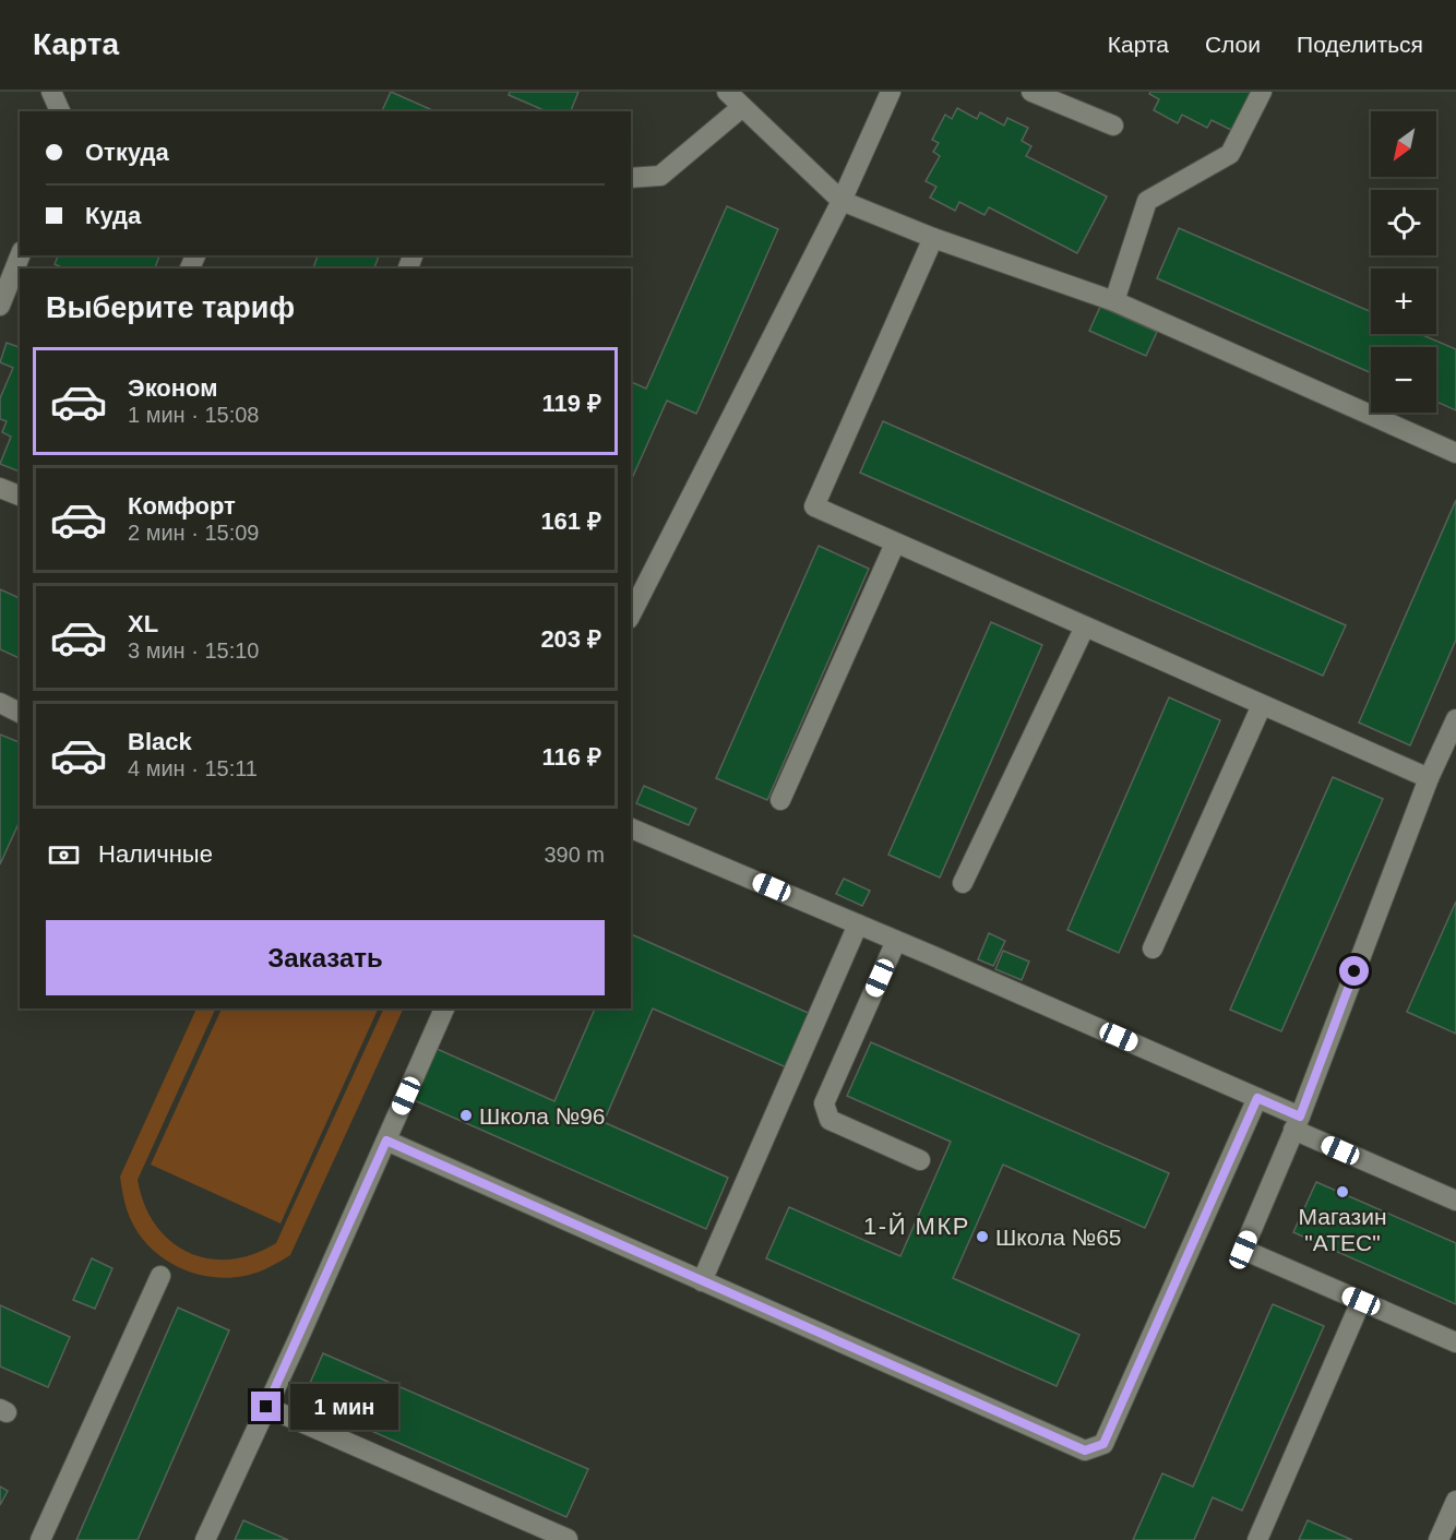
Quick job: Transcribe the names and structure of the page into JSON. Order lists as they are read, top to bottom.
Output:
{
  "districts": ["1-Й МКР"],
  "places": ["Школа №96", "Магазин \"АТЕС\"", "Школа №65"],
  "north": "bottom left",
  "page": {
    "header": "Карта",
    "nav": ["Карта", "Слои", "Поделиться"],
    "map_buttons": ["+", "−"],
    "banner": ["Откуда", "Куда"],
    "heading": "Выберите тариф",
    "list": [
      {
        "name": "Эконом",
        "note": "1 мин · 15:08",
        "value": "119 ₽"
      },
      {
        "name": "Комфорт",
        "note": "2 мин · 15:09",
        "value": "161 ₽"
      },
      {
        "name": "XL",
        "note": "3 мин · 15:10",
        "value": "203 ₽"
      },
      {
        "name": "Black",
        "note": "4 мин · 15:11",
        "value": "116 ₽"
      }
    ],
    "pay": ["Наличные", "390 m"],
    "buttons": "Заказать",
    "bubble": "1 мин"
  }
}
